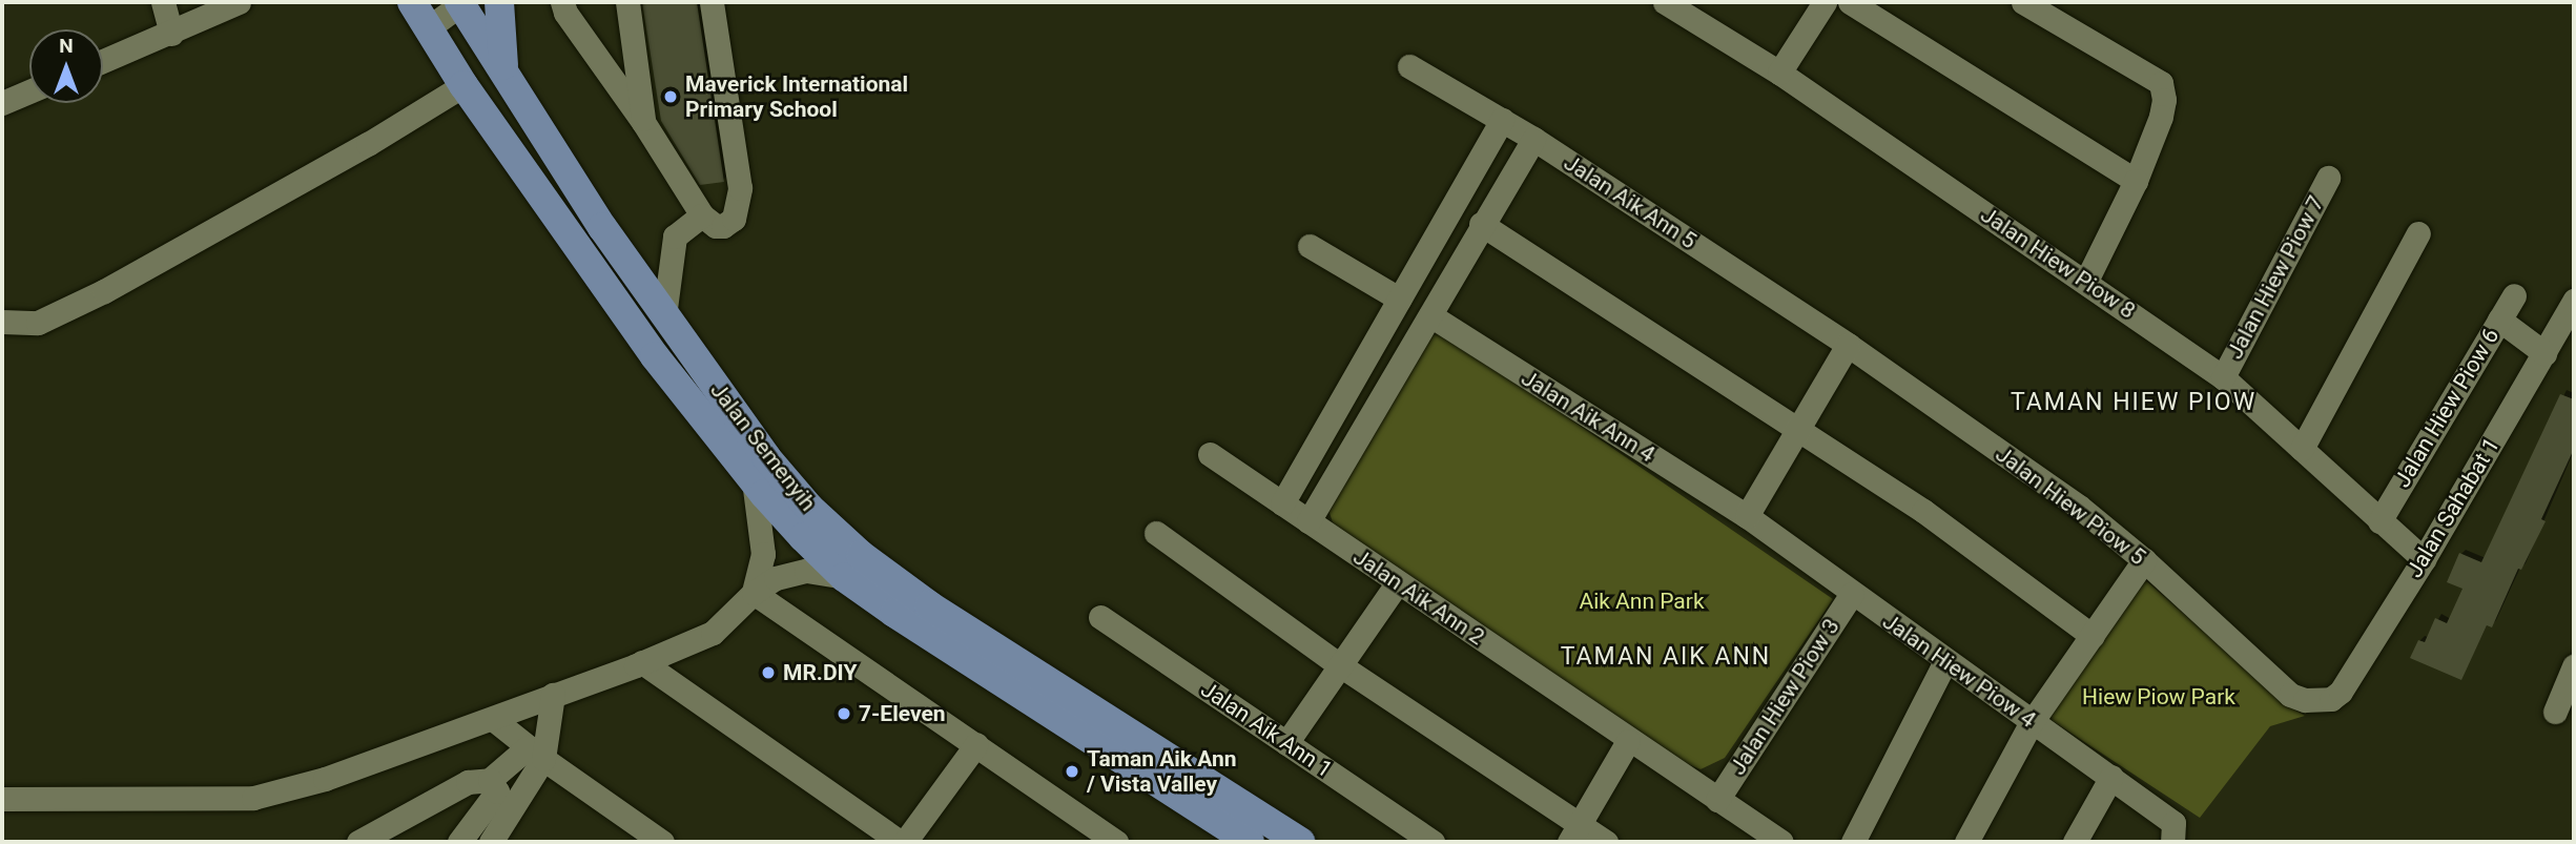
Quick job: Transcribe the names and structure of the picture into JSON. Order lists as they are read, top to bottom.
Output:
{
  "streets": {
    "main road": ["Jalan Semenyih"],
    "street": [
      "Jalan Aik Ann 5",
      "Jalan Hiew Piow 8",
      "Jalan Hiew Piow 7",
      "Jalan Hiew Piow 6",
      "Jalan Aik Ann 4",
      "Jalan Hiew Piow 5",
      "Jalan Sahabat 1",
      "Jalan Aik Ann 2",
      "Jalan Hiew Piow 4",
      "Jalan Hiew Piow 3",
      "Jalan Aik Ann 1"
    ]
  },
  "crossings": [
    ["Jalan Aik Ann 5", "Jalan Hiew Piow 5"],
    ["Jalan Hiew Piow 8", "Jalan Hiew Piow 7"],
    ["Jalan Hiew Piow 8", "Jalan Hiew Piow 6"],
    ["Jalan Hiew Piow 8", "Jalan Sahabat 1"],
    ["Jalan Aik Ann 4", "Jalan Hiew Piow 4"],
    ["Jalan Hiew Piow 5", "Jalan Sahabat 1"],
    ["Jalan Aik Ann 2", "Jalan Hiew Piow 3"],
    ["Jalan Hiew Piow 4", "Jalan Hiew Piow 3"]
  ],
  "districts": ["TAMAN HIEW PIOW", "TAMAN AIK ANN"],
  "parks": ["Aik Ann Park", "Hiew Piow Park"],
  "places": [
    "Maverick International Primary School",
    "MR.DIY",
    "7-Eleven",
    "Taman Aik Ann / Vista Valley"
  ],
  "north": "top"
}
